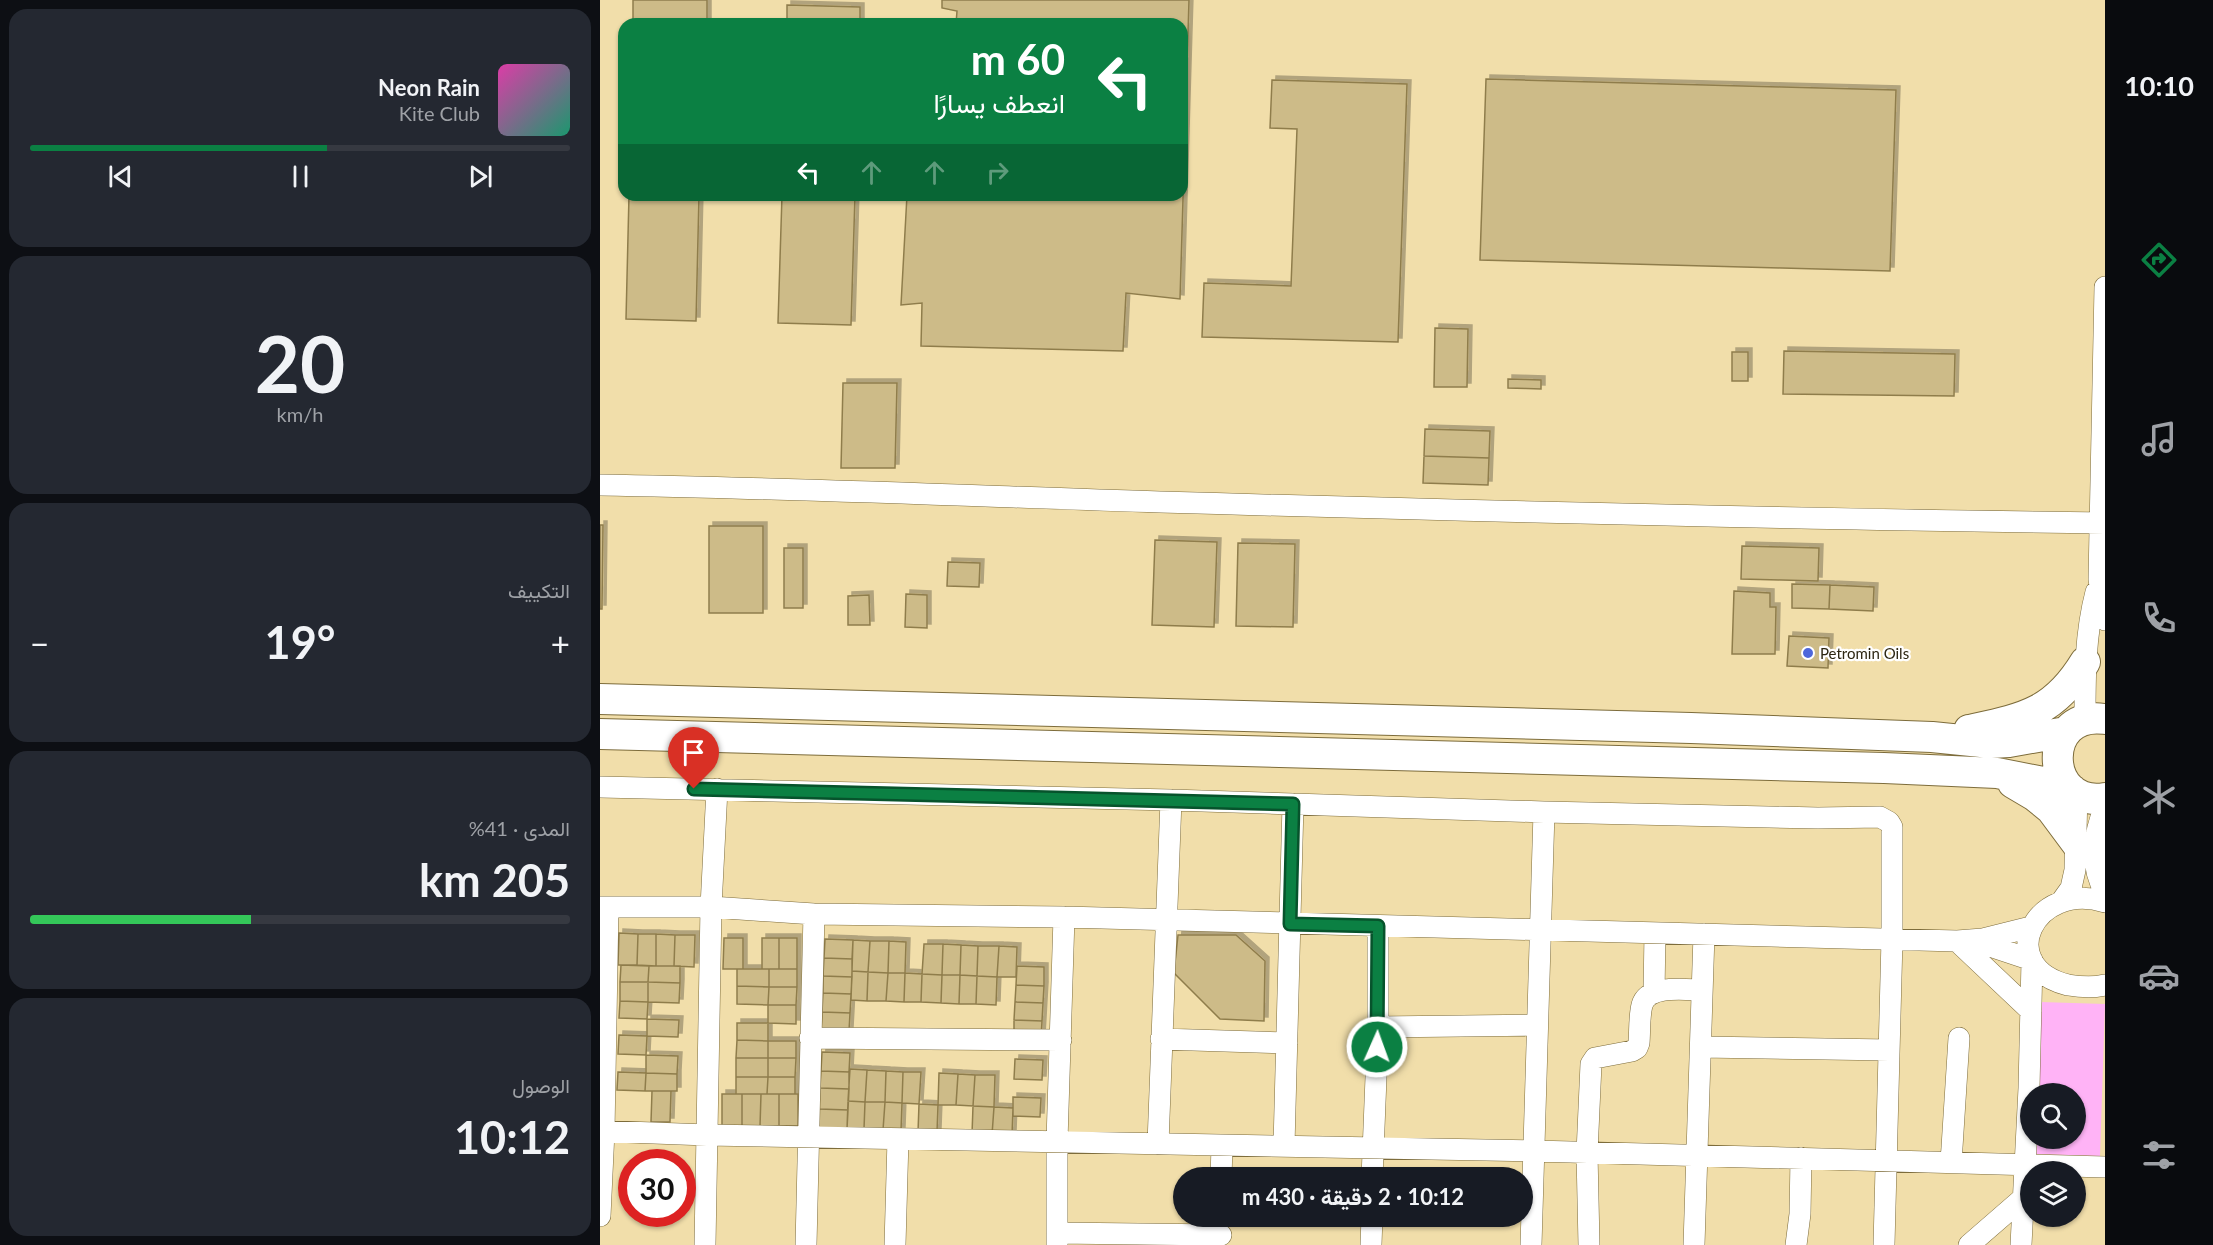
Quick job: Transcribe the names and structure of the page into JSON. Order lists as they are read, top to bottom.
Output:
{
  "places": ["Petromin Oils"],
  "page": {
    "tabs": "10:10",
    "turn": ["60 m", "انعطف يسارًا"],
    "song": ["Neon Rain", "Kite Club"],
    "tile": [
      ["20", "km/h"],
      "التكييف",
      ["المدى · 41%", "205 km"],
      ["الوصول", "10:12"]
    ],
    "heat": ["−", "19°", "+"],
    "limit": "30",
    "trip": "10:12 · 2 دقيقة · 430 m"
  }
}
